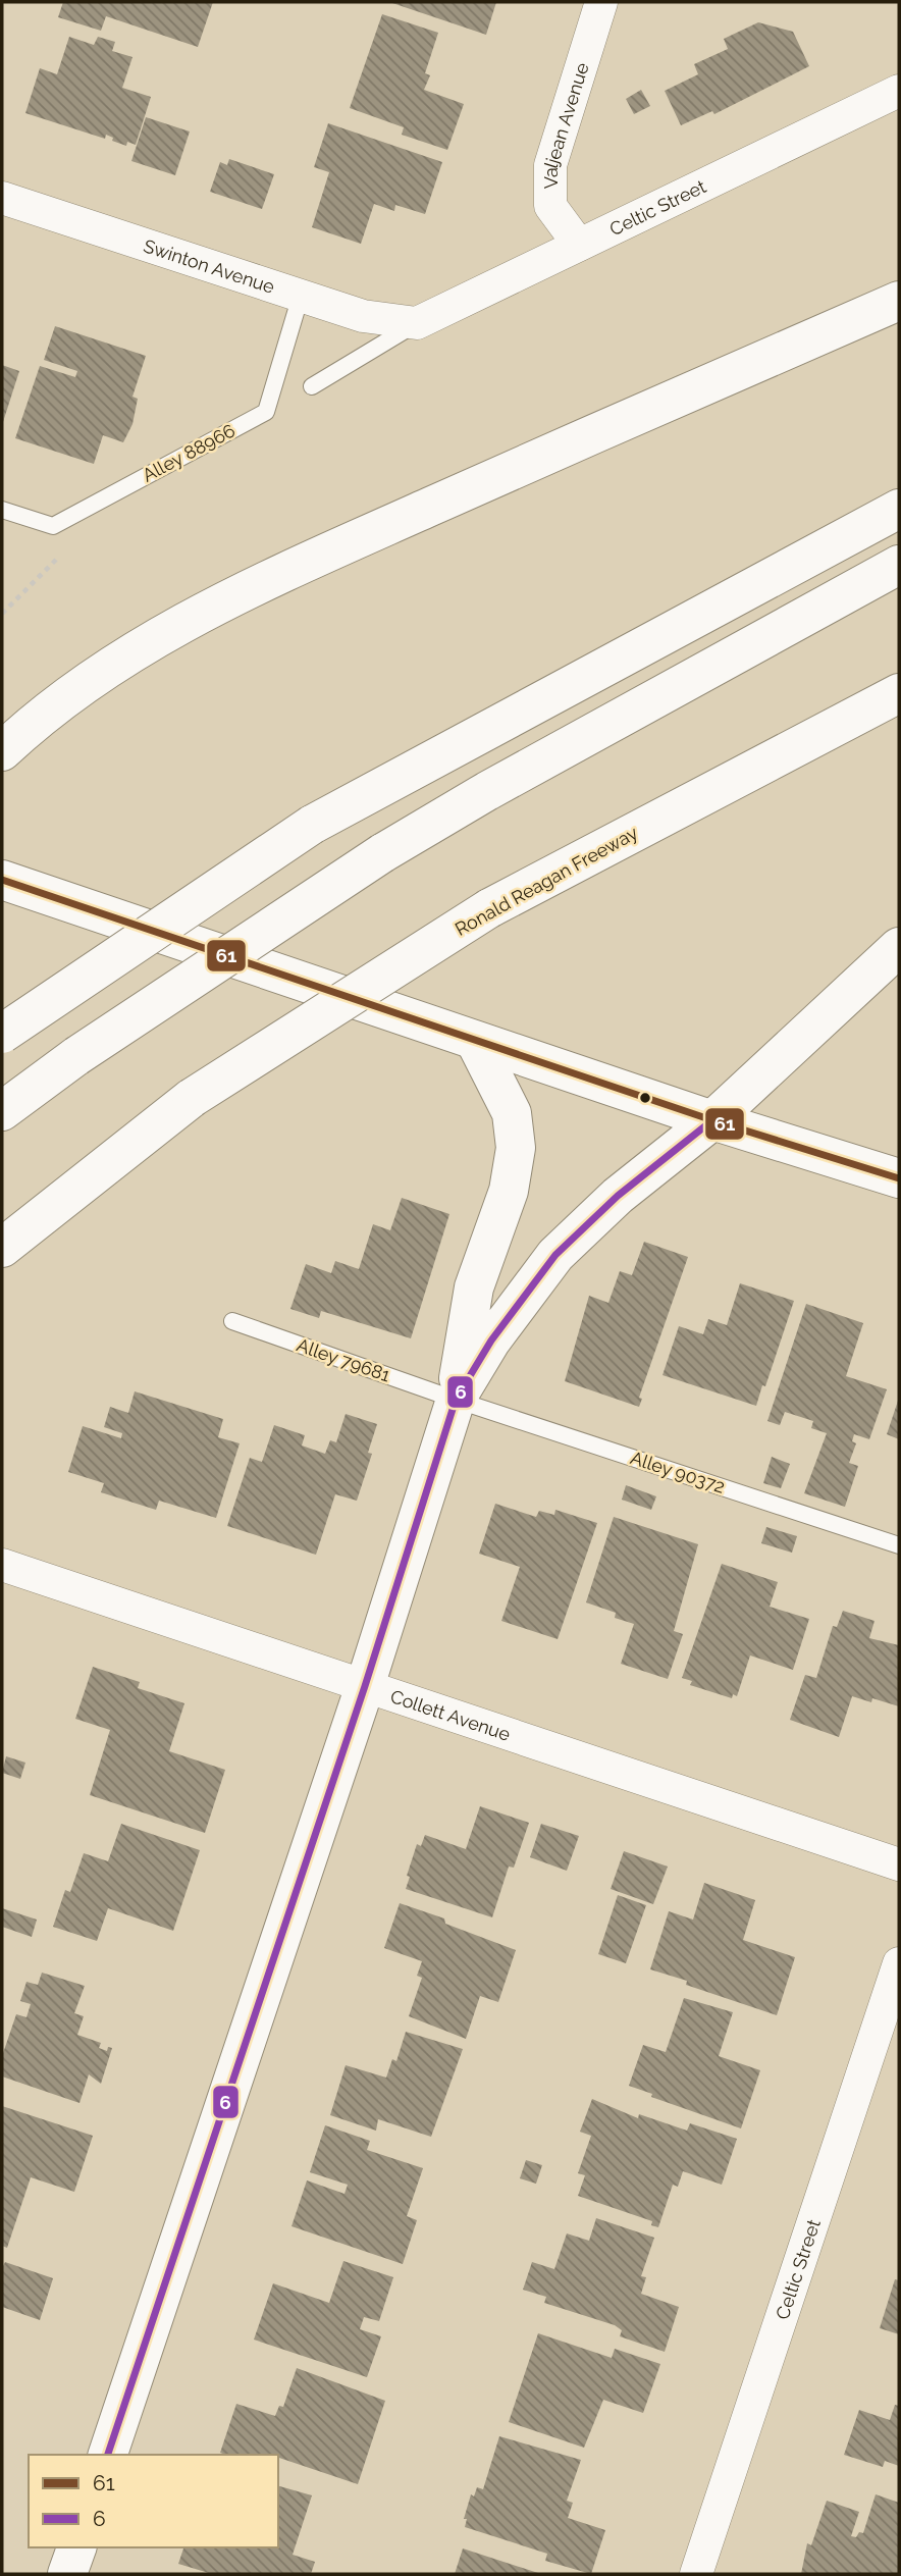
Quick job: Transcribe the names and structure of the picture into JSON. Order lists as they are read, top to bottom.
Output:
{
  "streets": {
    "main road": ["Ronald Reagan Freeway"],
    "street": [
      "Valjean Avenue",
      "Celtic Street",
      "Swinton Avenue",
      "Collett Avenue"
    ],
    "lane": ["Alley 88966", "Alley 79681", "Alley 90372"]
  },
  "crossings": [
    ["Valjean Avenue", "Celtic Street"],
    ["Celtic Street", "Swinton Avenue"],
    ["Swinton Avenue", "Alley 88966"],
    ["Alley 79681", "Alley 90372"]
  ],
  "lines": ["transit line 61", "transit line 6"],
  "legend": ["61", "6"]
}
